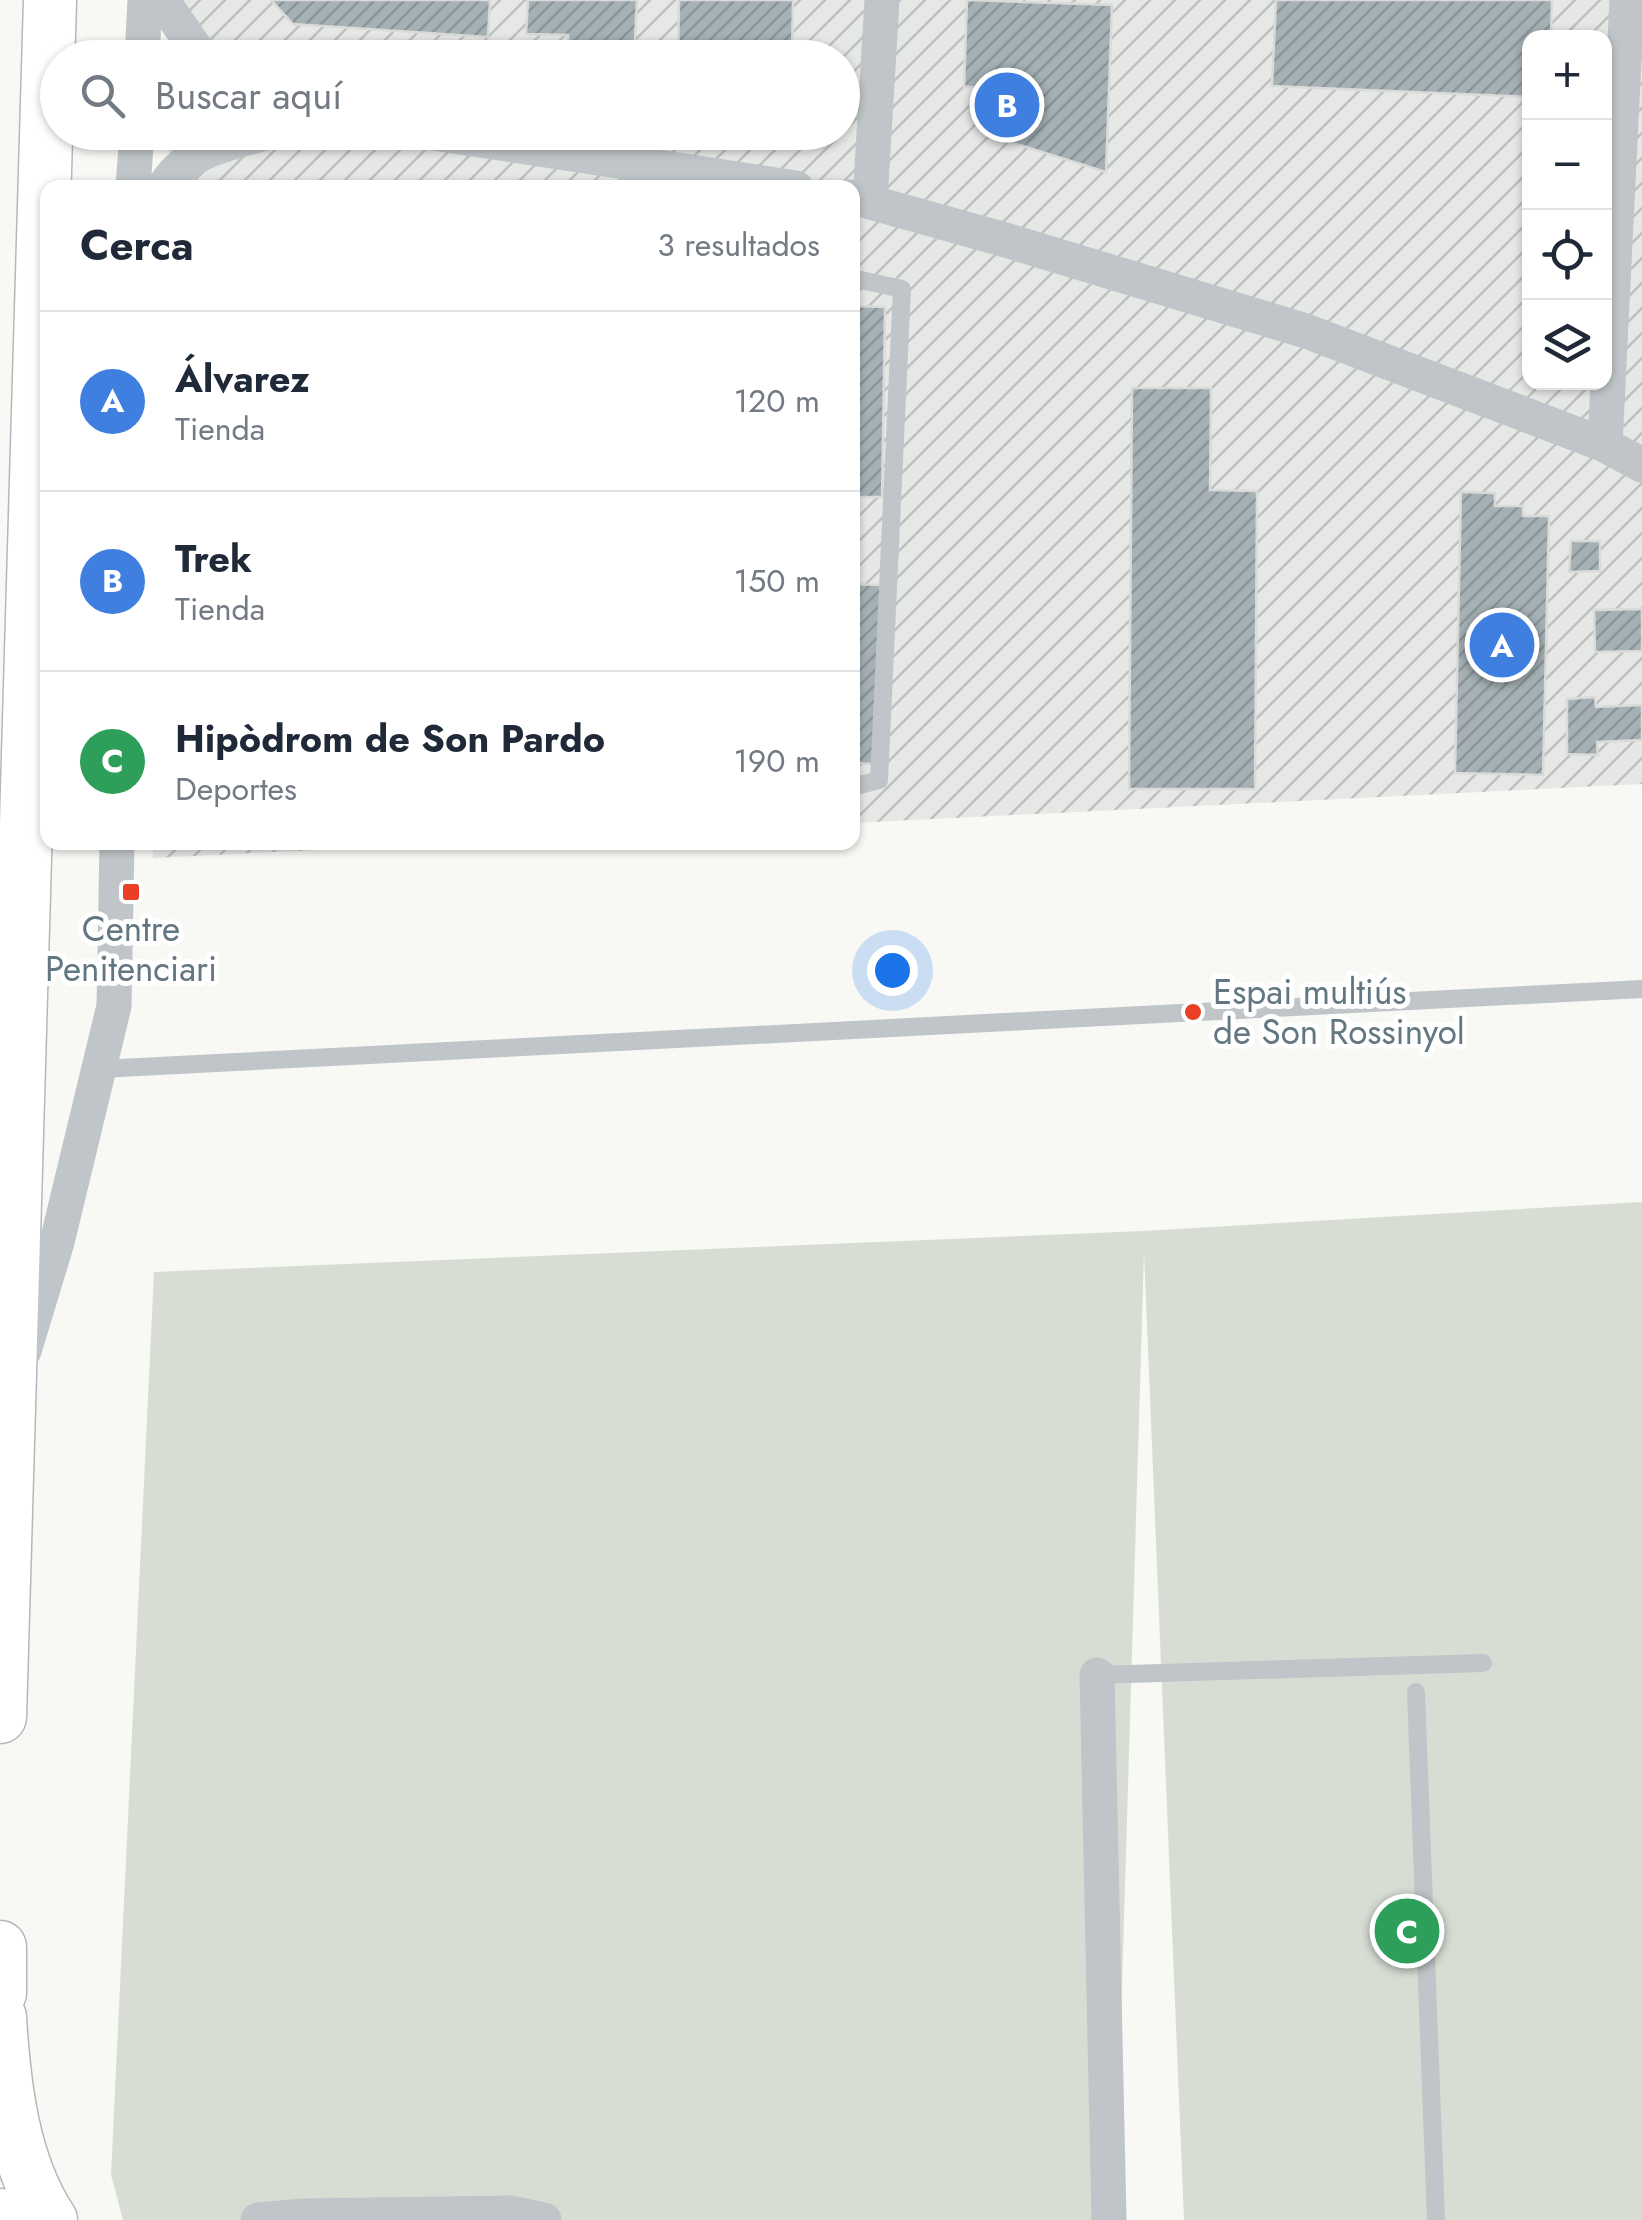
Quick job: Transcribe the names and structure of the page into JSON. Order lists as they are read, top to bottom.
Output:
{
  "places": {
    "transit": ["Centre Penitenciari"],
    "other": ["Espai multiús de Son Rossinyol"]
  },
  "page": {
    "map_buttons": ["+", "−"],
    "search": "Buscar aquí",
    "pins": ["B", "A", "C"],
    "heading": ["Cerca", "3 resultados"],
    "list": [
      {
        "mark": "A",
        "name": "Álvarez",
        "note": "Tienda",
        "value": "120 m"
      },
      {
        "mark": "B",
        "name": "Trek",
        "note": "Tienda",
        "value": "150 m"
      },
      {
        "mark": "C",
        "name": "Hipòdrom de Son Pardo",
        "note": "Deportes",
        "value": "190 m"
      }
    ]
  }
}
